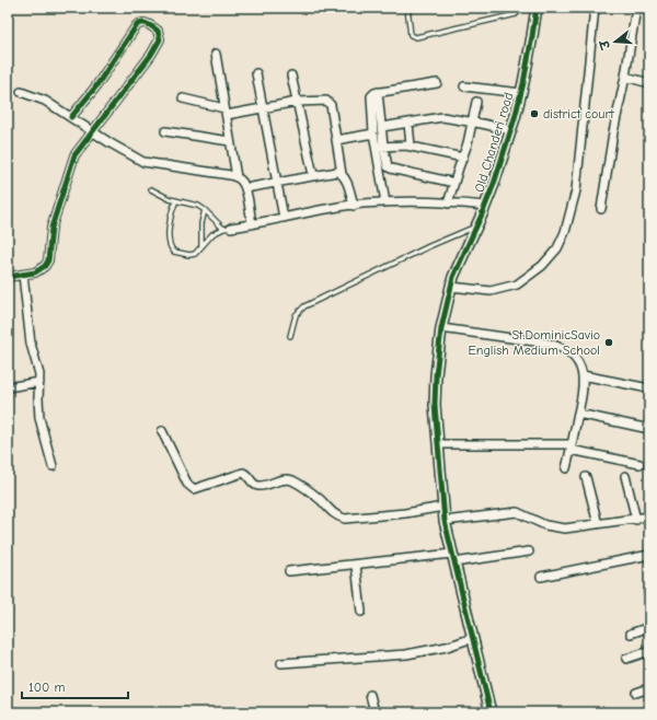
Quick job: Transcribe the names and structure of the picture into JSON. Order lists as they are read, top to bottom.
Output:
{
  "streets": {
    "street": ["Old Chanderi road"]
  },
  "places": ["district court", "St.DominicSavio English Medium School"],
  "scale_bar": "100 m",
  "north": "left"
}
